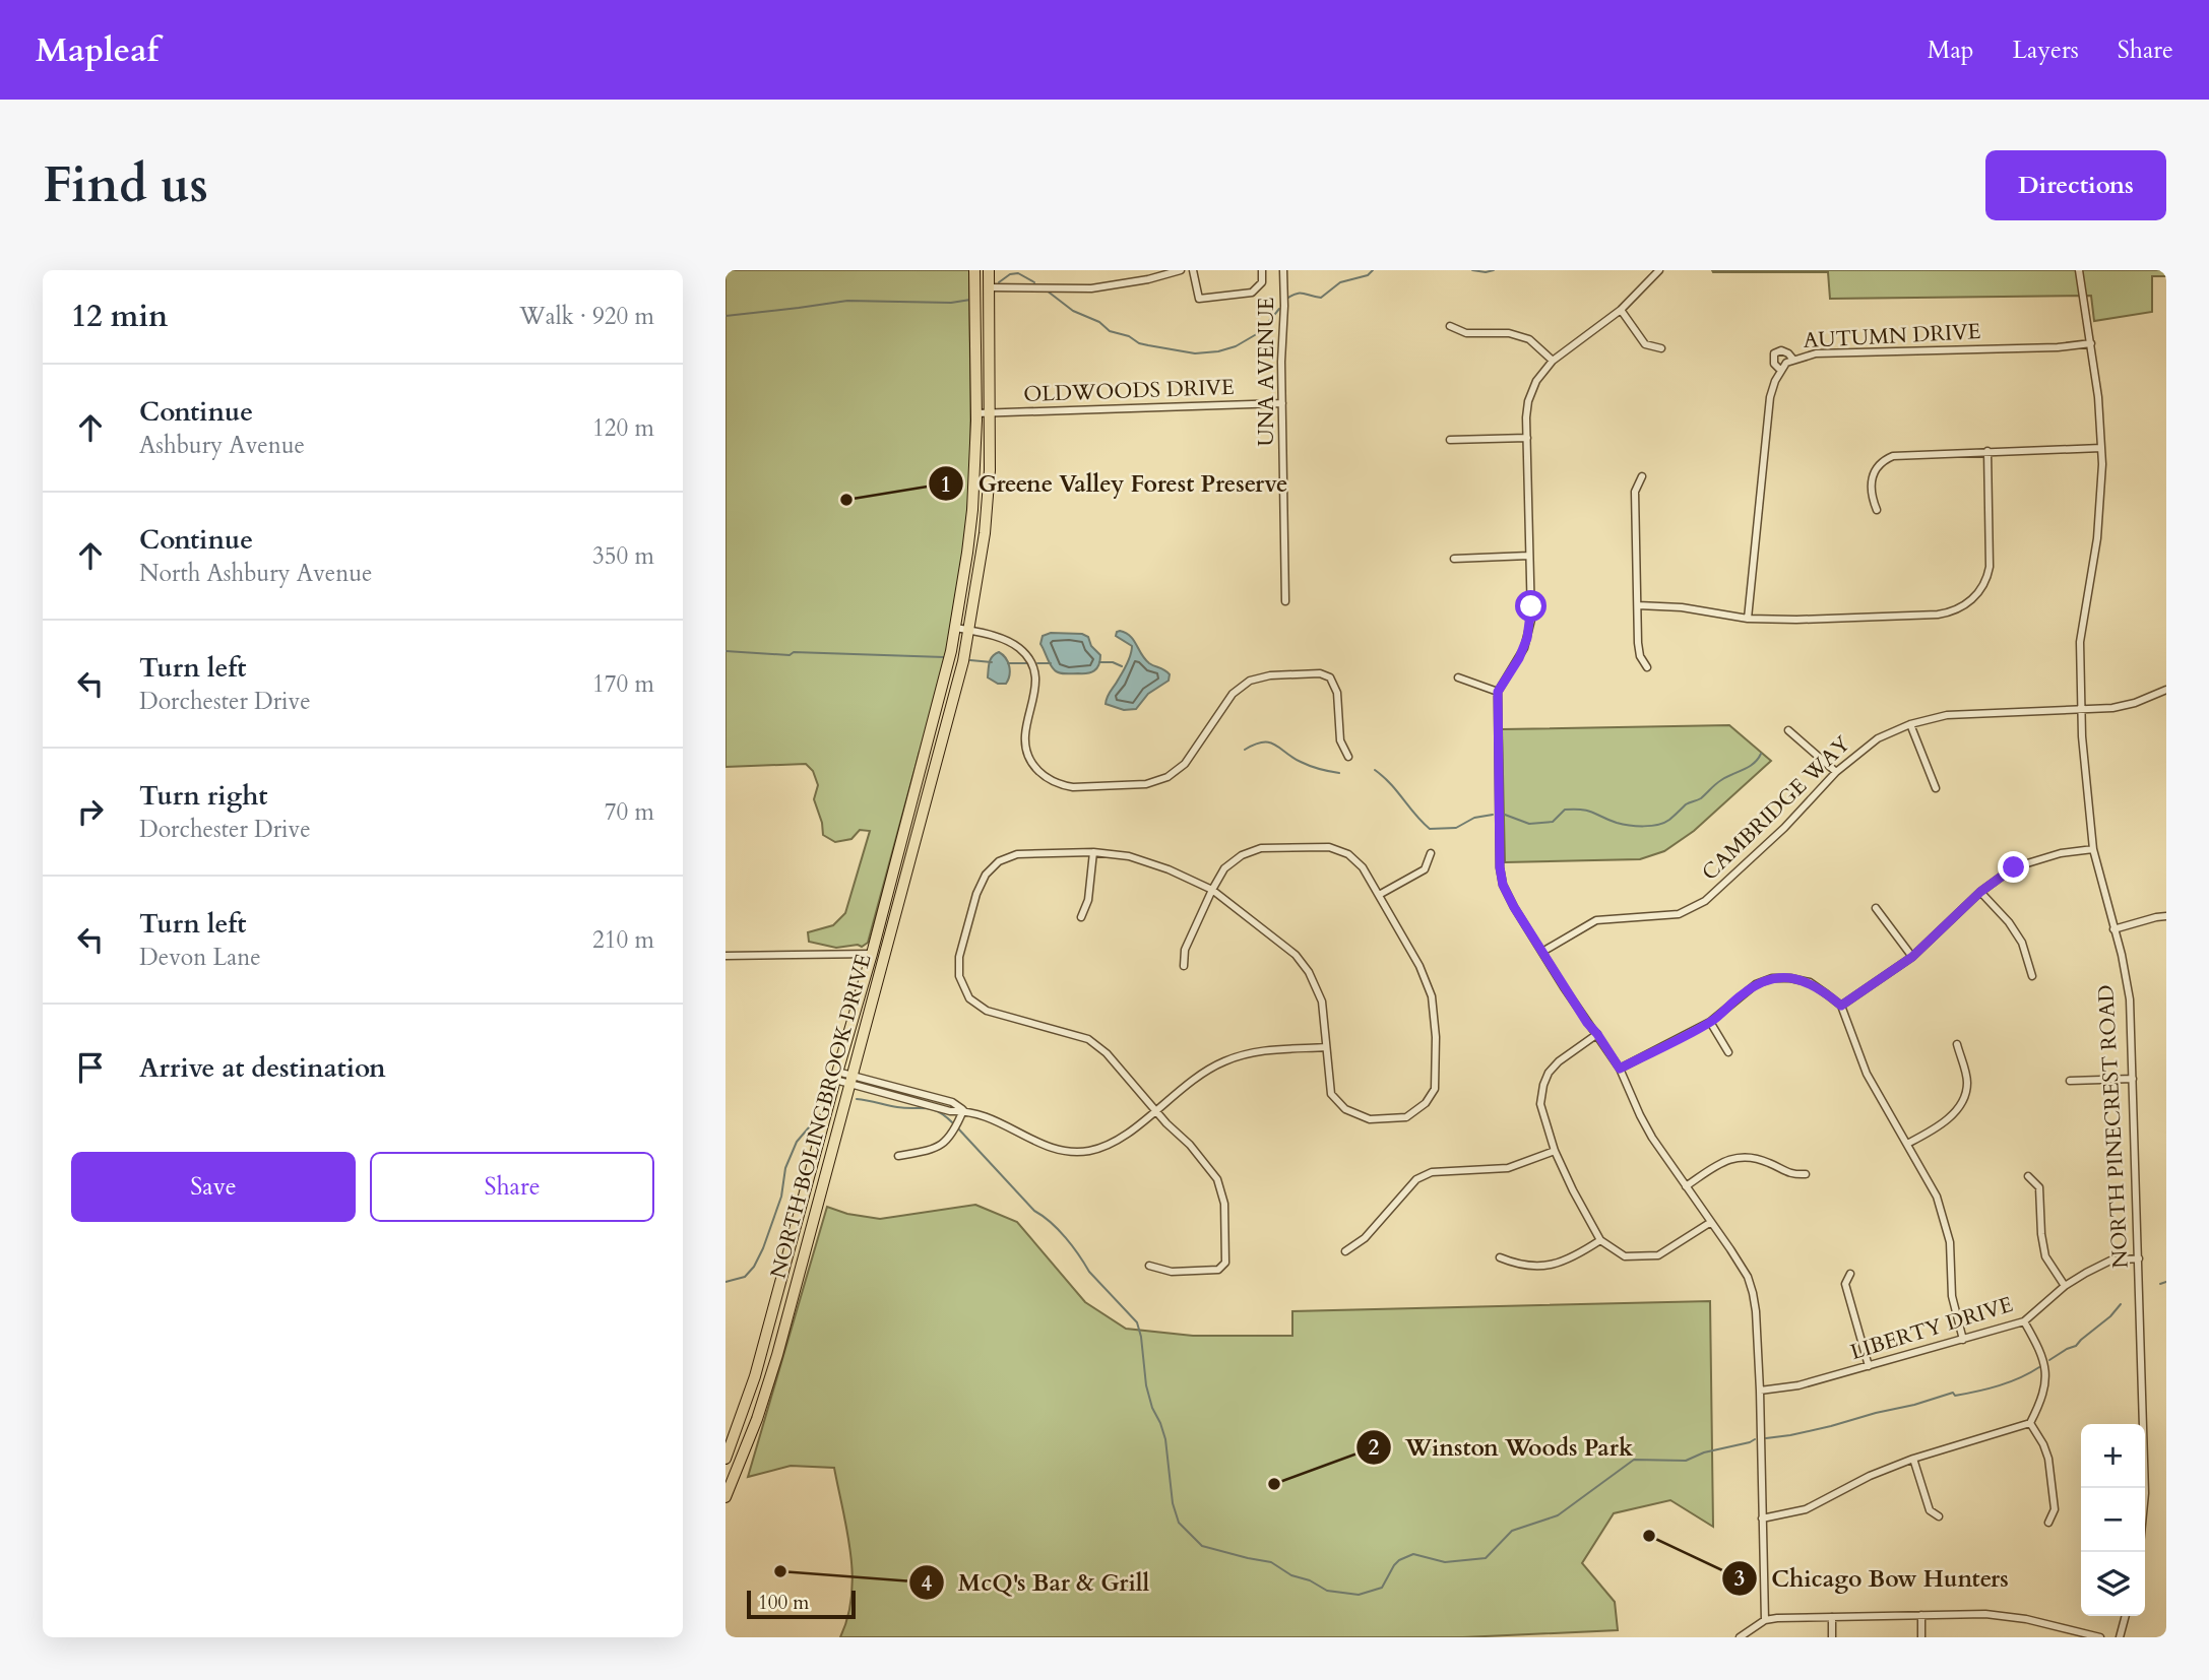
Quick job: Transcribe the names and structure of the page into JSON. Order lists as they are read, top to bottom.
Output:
{
  "streets": {
    "main road": ["NORTH BOLINGBROOK DRIVE"],
    "street": [
      "AUTUMN DRIVE",
      "UNA AVENUE",
      "OLDWOODS DRIVE",
      "CAMBRIDGE WAY",
      "NORTH PINECREST ROAD",
      "LIBERTY DRIVE"
    ]
  },
  "crossings": [
    ["AUTUMN DRIVE", "NORTH PINECREST ROAD"],
    ["UNA AVENUE", "OLDWOODS DRIVE"],
    ["OLDWOODS DRIVE", "NORTH BOLINGBROOK DRIVE"],
    ["CAMBRIDGE WAY", "NORTH PINECREST ROAD"],
    ["NORTH PINECREST ROAD", "LIBERTY DRIVE"]
  ],
  "places": [
    "Greene Valley Forest Preserve",
    "Winston Woods Park",
    "Chicago Bow Hunters",
    "McQ's Bar & Grill"
  ],
  "scale_bar": "100 m",
  "page": {
    "header": "Mapleaf",
    "nav": ["Map", "Layers", "Share"],
    "buttons": [
      "Directions",
      ["Save", "Share"]
    ],
    "title": "Find us",
    "heading": ["12 min", "Walk · 920 m"],
    "list": [
      ["Continue", "Ashbury Avenue", "120 m"],
      ["Continue", "North Ashbury Avenue", "350 m"],
      ["Turn left", "Dorchester Drive", "170 m"],
      ["Turn right", "Dorchester Drive", "70 m"],
      ["Turn left", "Devon Lane", "210 m"],
      "Arrive at destination"
    ],
    "map_buttons": ["+", "−"],
    "scale": "100 m"
  }
}
